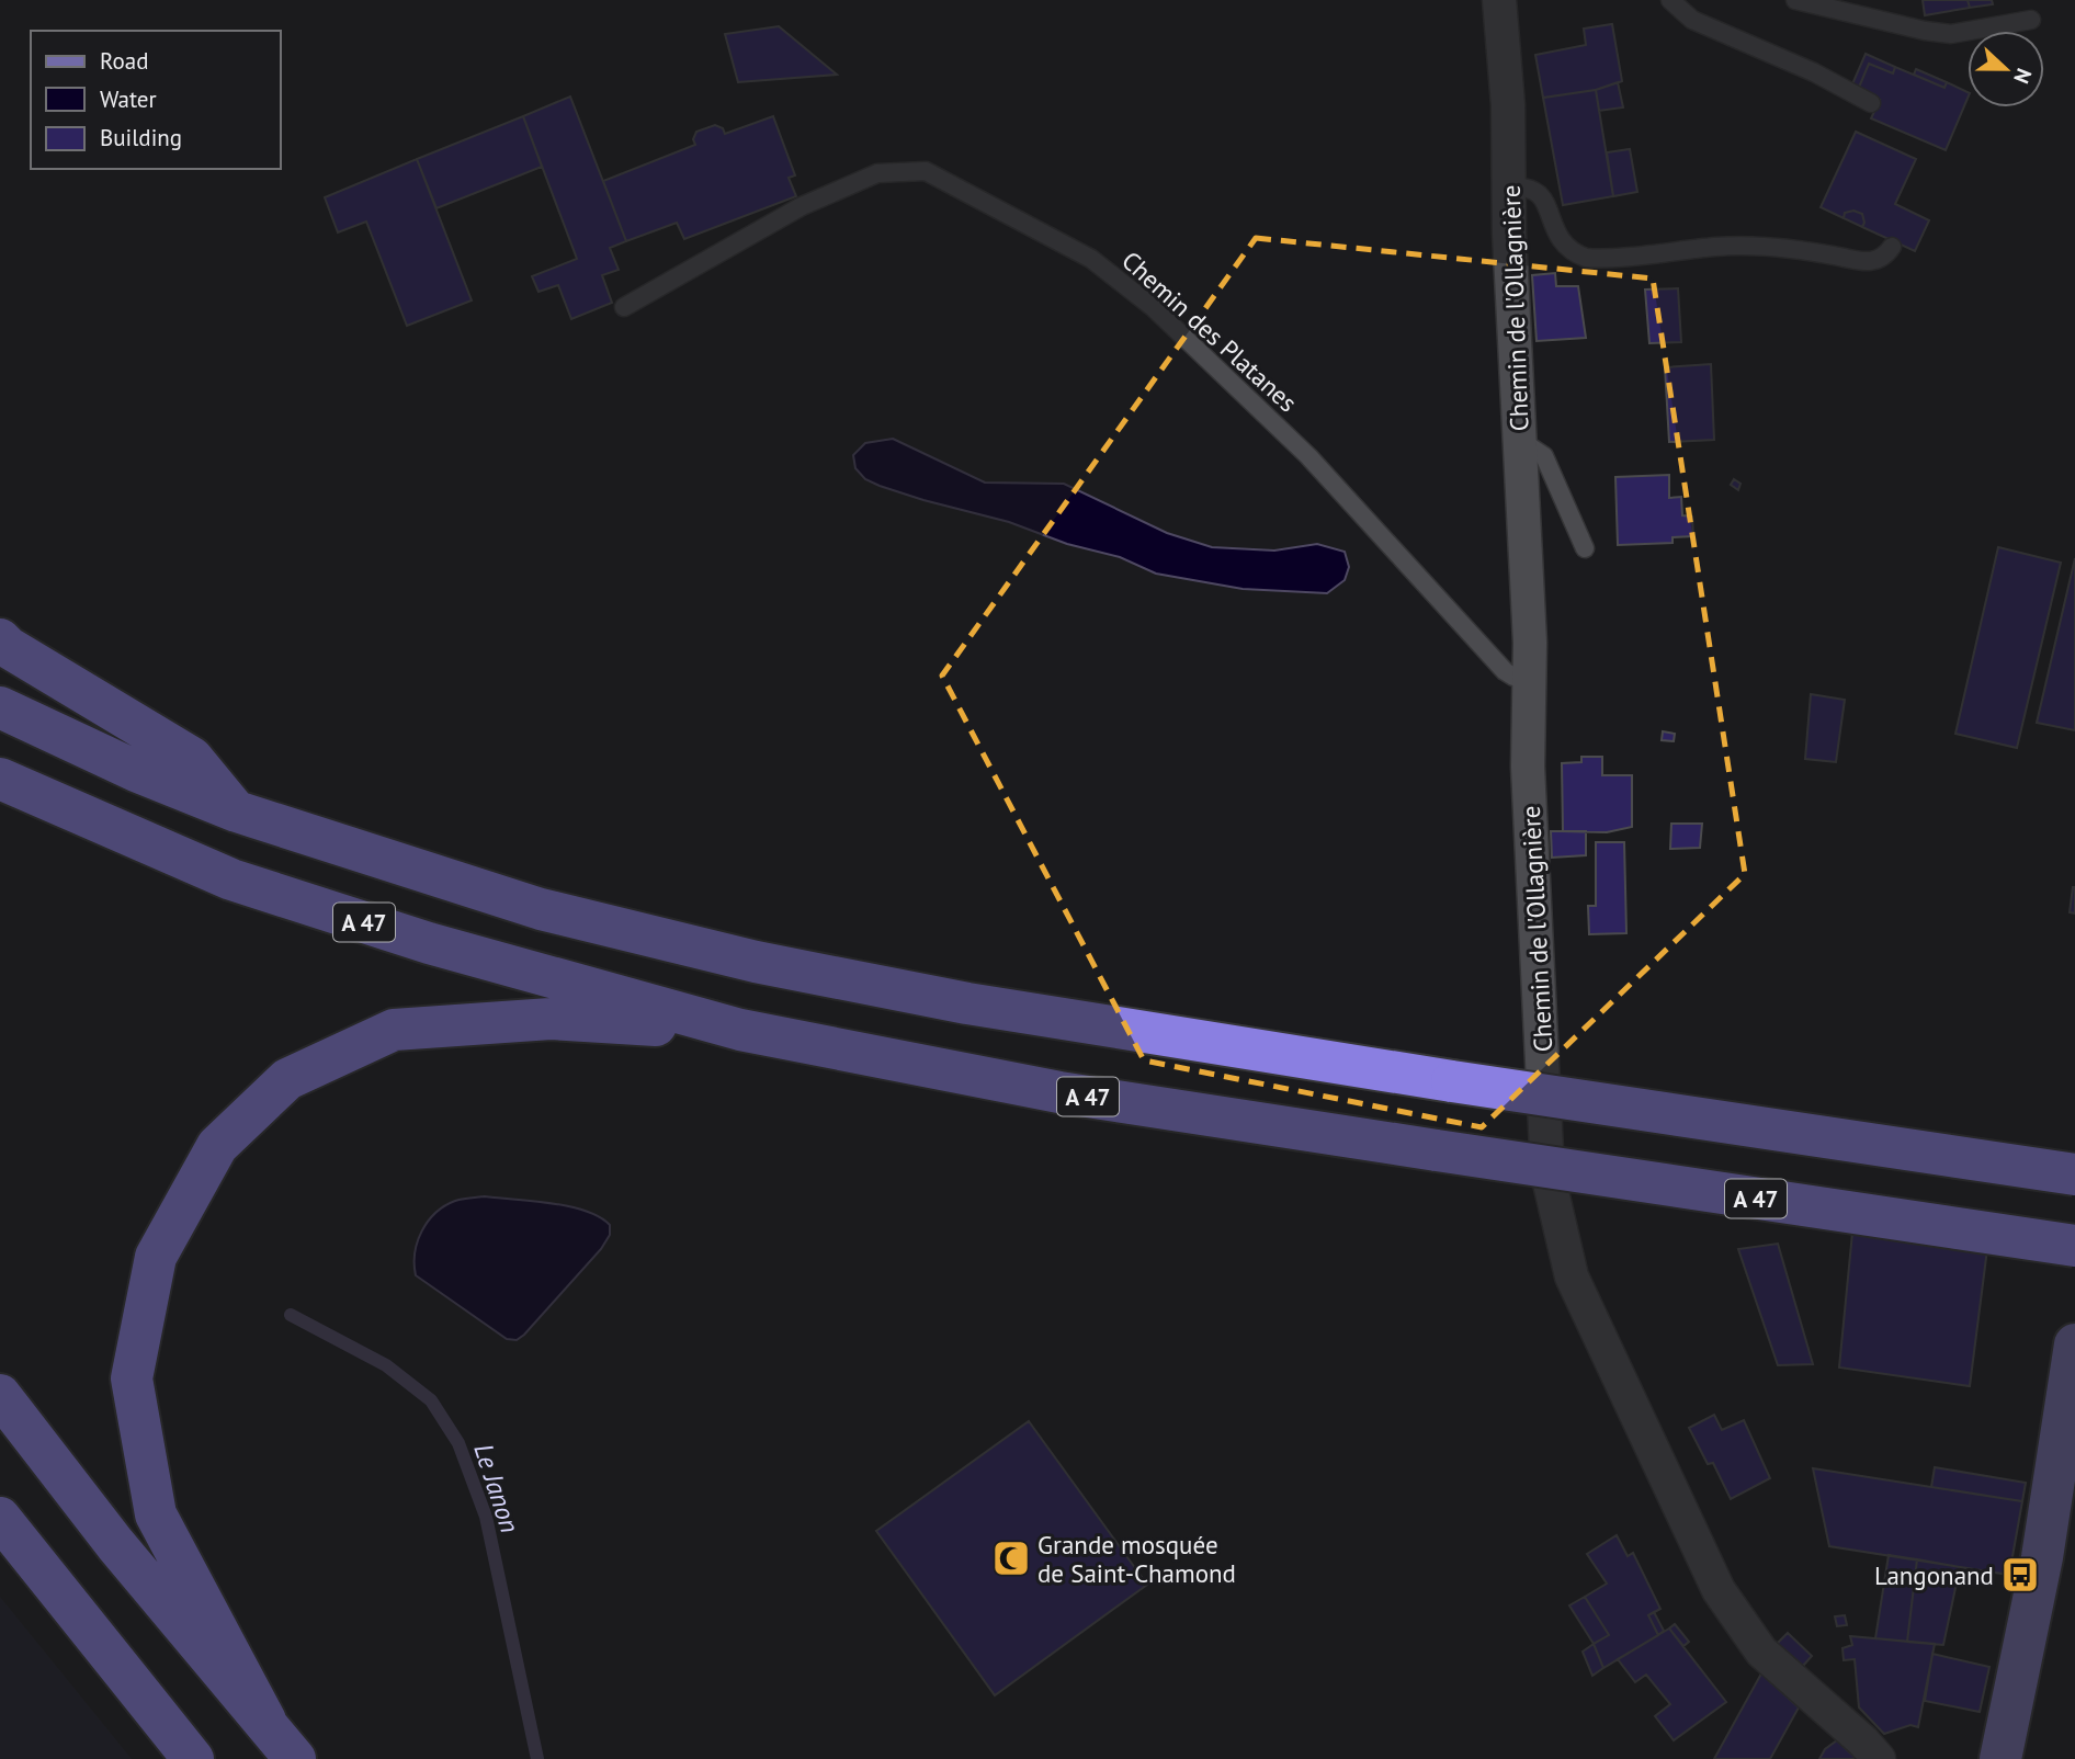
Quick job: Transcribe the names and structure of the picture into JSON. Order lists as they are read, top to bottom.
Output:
{
  "streets": {
    "highway": ["A 47"],
    "street": ["Chemin de l'Ollagnière"],
    "lane": ["Chemin des Platanes"]
  },
  "crossings": [
    ["Chemin de l'Ollagnière", "Chemin des Platanes"]
  ],
  "water": ["Le Janon"],
  "places": {
    "mosque": ["Grande mosquée de Saint-Chamond"],
    "bus stop": ["Langonand"]
  },
  "legend": ["Road", "Water", "Building"],
  "north": "right"
}
